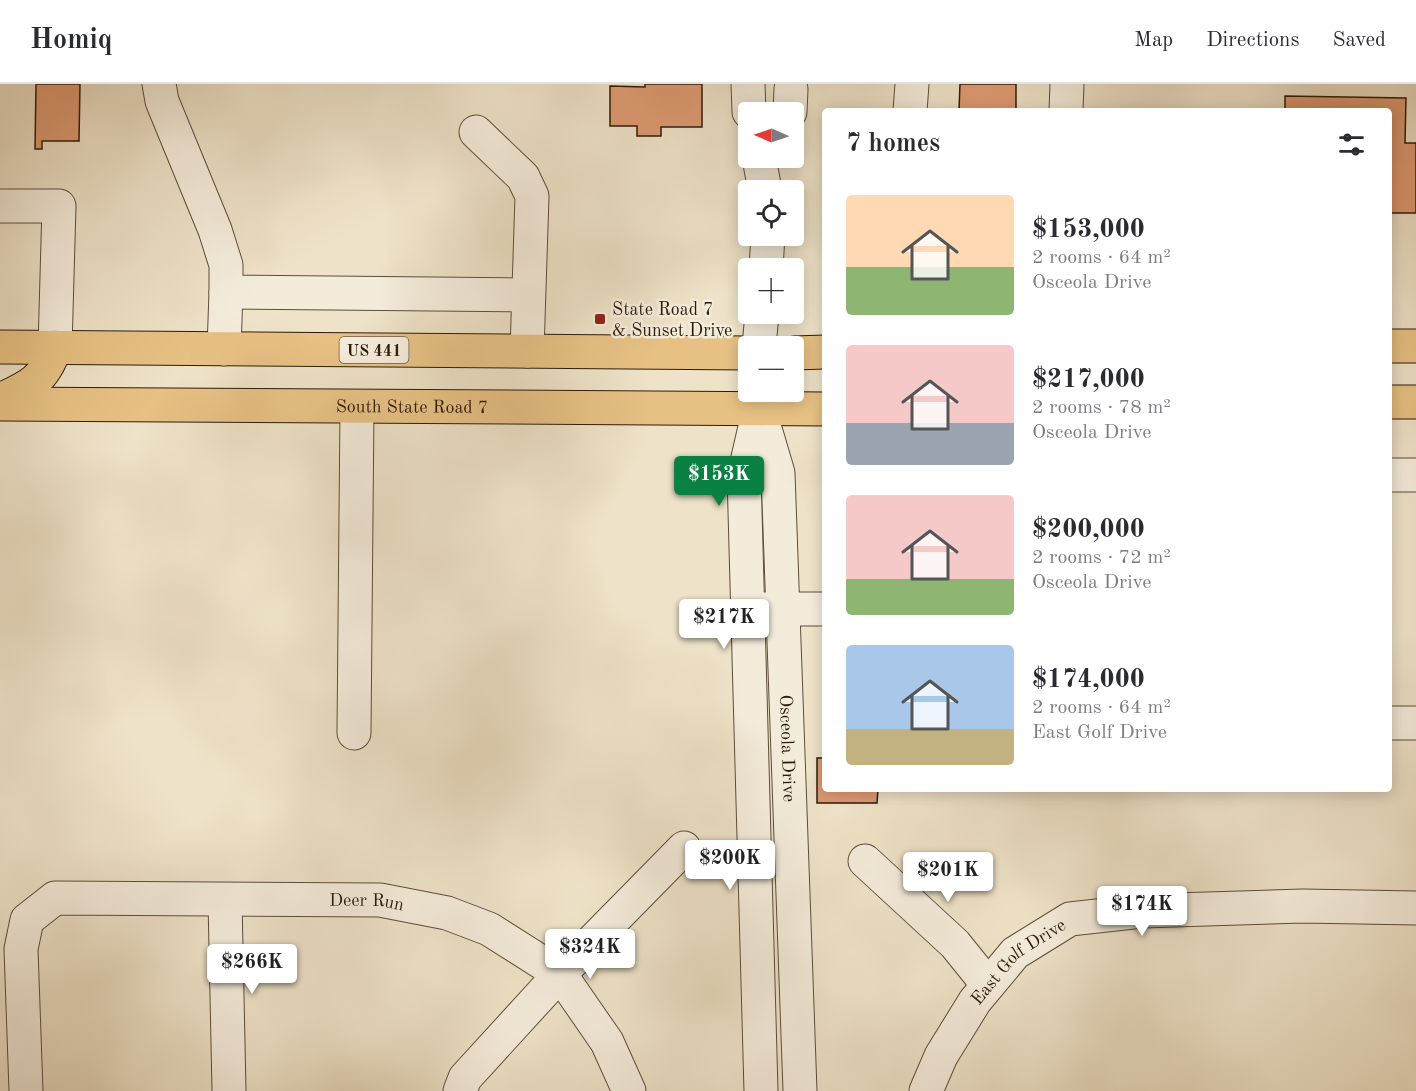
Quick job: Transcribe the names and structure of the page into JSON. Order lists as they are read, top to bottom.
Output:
{
  "streets": {
    "main road": ["US 441", "South State Road 7"],
    "street": ["Osceola Drive", "Deer Run", "East Golf Drive"]
  },
  "places": {
    "transit": ["State Road 7 & Sunset Drive"]
  },
  "north": "left",
  "page": {
    "header": "Homiq",
    "nav": ["Map", "Directions", "Saved"],
    "map_buttons": ["+", "−"],
    "heading": "7 homes",
    "list": [
      {
        "name": "$153,000",
        "note": "2 rooms · 64 m² · Osceola Drive"
      },
      {
        "name": "$217,000",
        "note": "2 rooms · 78 m² · Osceola Drive"
      },
      {
        "name": "$200,000",
        "note": "2 rooms · 72 m² · Osceola Drive"
      },
      {
        "name": "$174,000",
        "note": "2 rooms · 64 m² · East Golf Drive"
      }
    ],
    "price": [
      "$153K",
      "$217K",
      "$200K",
      "$201K",
      "$174K",
      "$324K",
      "$266K"
    ]
  }
}
